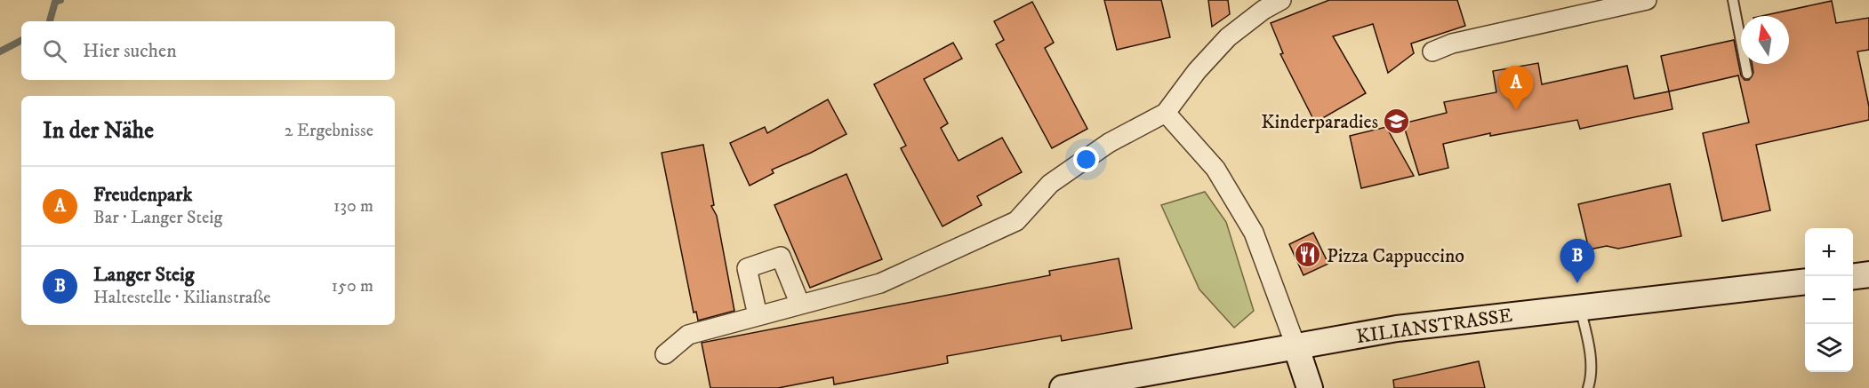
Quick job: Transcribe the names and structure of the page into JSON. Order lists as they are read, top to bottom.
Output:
{
  "streets": {
    "main road": ["KILIANSTRASSE"]
  },
  "places": {
    "school or university": ["Kinderparadies"],
    "restaurant": ["Pizza Cappuccino"]
  },
  "north": "top",
  "page": {
    "search": "Hier suchen",
    "pins": ["A", "B"],
    "heading": ["In der Nähe", "2 Ergebnisse"],
    "list": [
      {
        "mark": "A",
        "name": "Freudenpark",
        "note": "Bar · Langer Steig",
        "value": "130 m"
      },
      {
        "mark": "B",
        "name": "Langer Steig",
        "note": "Haltestelle · Kilianstraße",
        "value": "150 m"
      }
    ],
    "map_buttons": ["+", "−"]
  }
}
